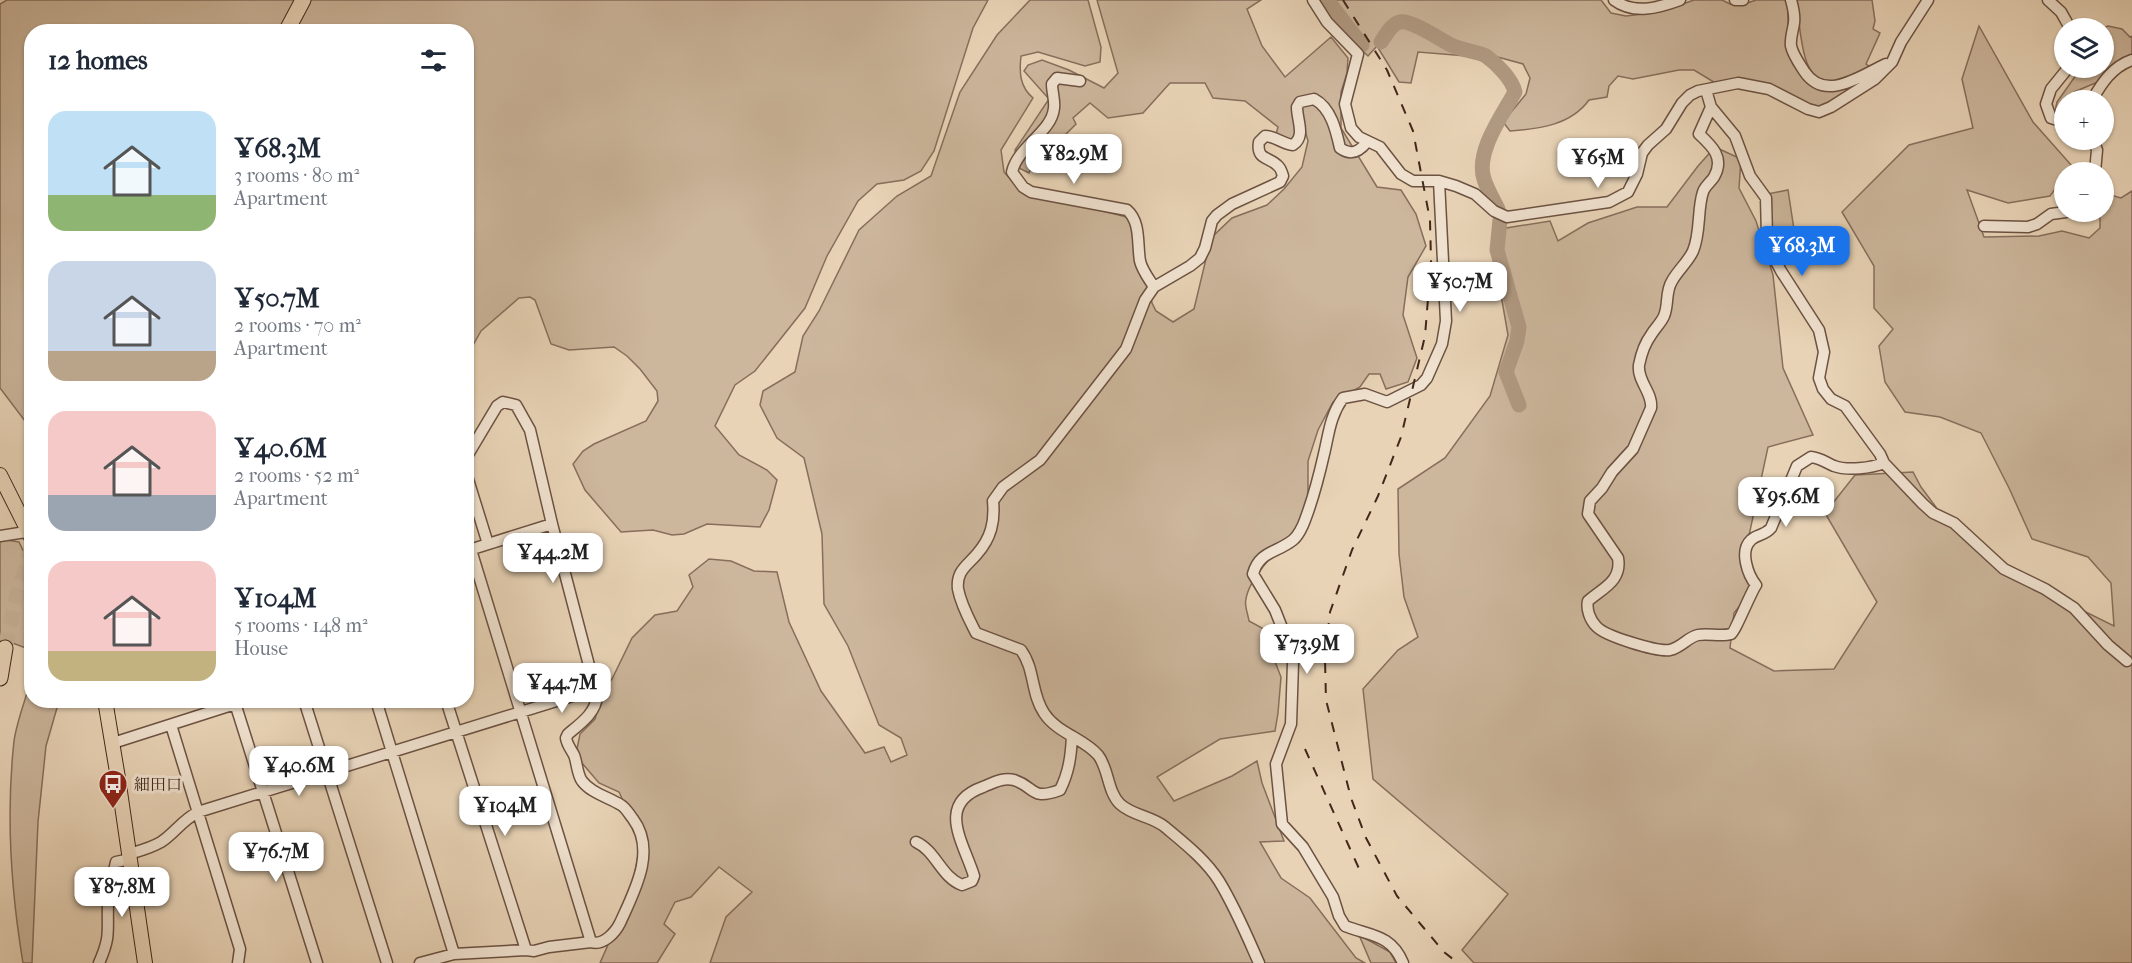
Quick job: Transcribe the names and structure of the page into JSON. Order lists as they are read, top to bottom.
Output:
{
  "places": {
    "bus stop": ["細田口"]
  },
  "page": {
    "map_buttons": ["+", "−"],
    "heading": "12 homes",
    "list": [
      {
        "name": "¥68.3M",
        "note": "3 rooms · 80 m² · Apartment"
      },
      {
        "name": "¥50.7M",
        "note": "2 rooms · 70 m² · Apartment"
      },
      {
        "name": "¥40.6M",
        "note": "2 rooms · 52 m² · Apartment"
      },
      {
        "name": "¥104M",
        "note": "5 rooms · 148 m² · House"
      }
    ],
    "price": [
      "¥82.9M",
      "¥65M",
      "¥68.3M",
      "¥50.7M",
      "¥95.6M",
      "¥44.2M",
      "¥73.9M",
      "¥44.7M",
      "¥40.6M",
      "¥104M",
      "¥76.7M",
      "¥87.8M"
    ]
  }
}
